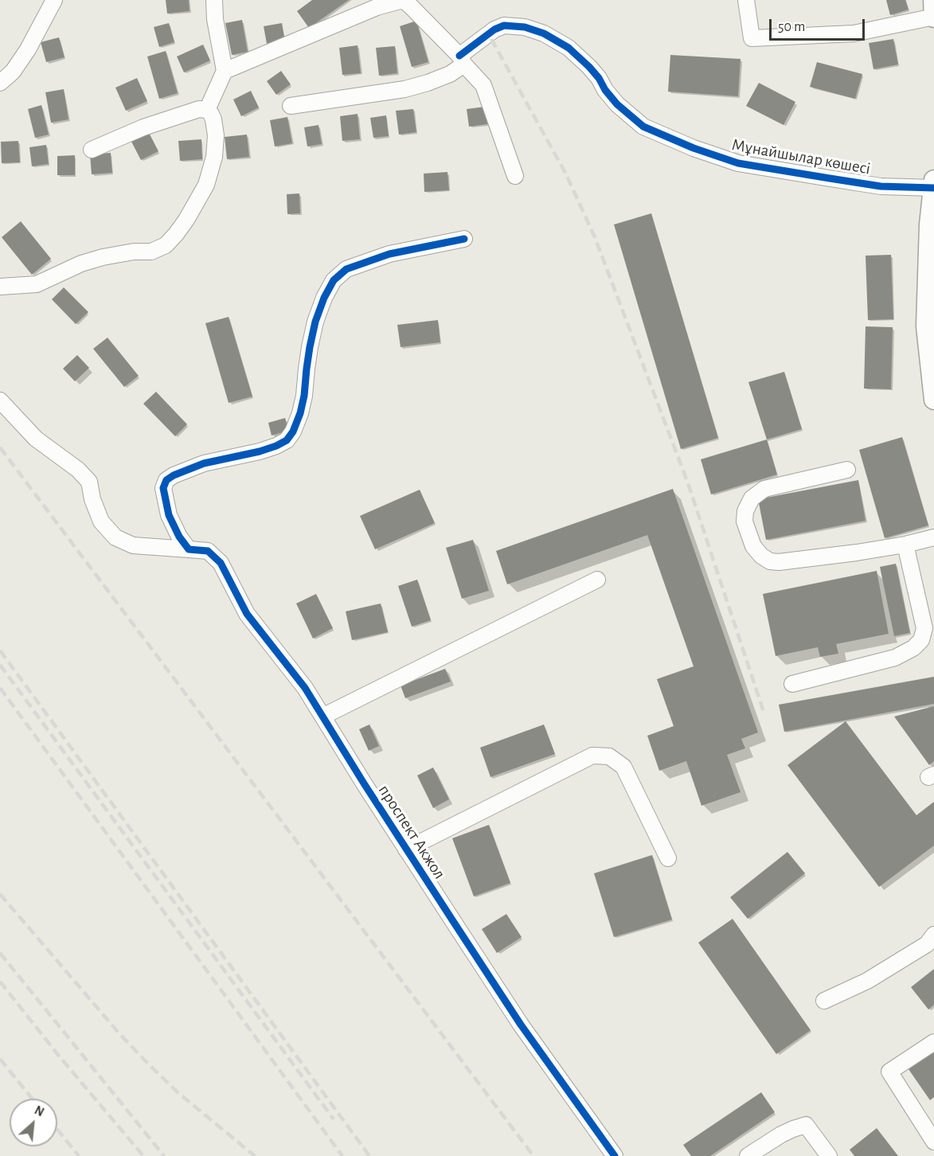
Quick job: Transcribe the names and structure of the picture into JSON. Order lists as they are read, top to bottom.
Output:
{
  "streets": {
    "street": ["Мұнайшылар көшесі", "проспект Акжол"]
  },
  "scale_bar": "50 m",
  "north": "top right"
}
